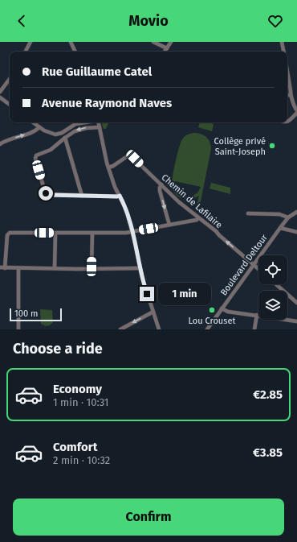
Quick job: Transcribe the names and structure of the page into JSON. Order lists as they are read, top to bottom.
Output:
{
  "streets": {
    "street": ["Chemin de Lafilaire", "Boulevard Deltour"]
  },
  "crossings": [
    ["Chemin de Lafilaire", "Boulevard Deltour"]
  ],
  "one_way": ["Chemin de Lafilaire"],
  "places": ["Collège privé Saint-Joseph", "Lou Crouset"],
  "scale_bar": "100 m",
  "page": {
    "header": "Movio",
    "banner": ["Rue Guillaume Catel", "Avenue Raymond Naves"],
    "bubble": "1 min",
    "scale": "100 m",
    "heading": "Choose a ride",
    "list": [
      {
        "name": "Economy",
        "note": "1 min · 10:31",
        "value": "€2.85"
      },
      {
        "name": "Comfort",
        "note": "2 min · 10:32",
        "value": "€3.85"
      }
    ],
    "buttons": "Confirm"
  }
}
